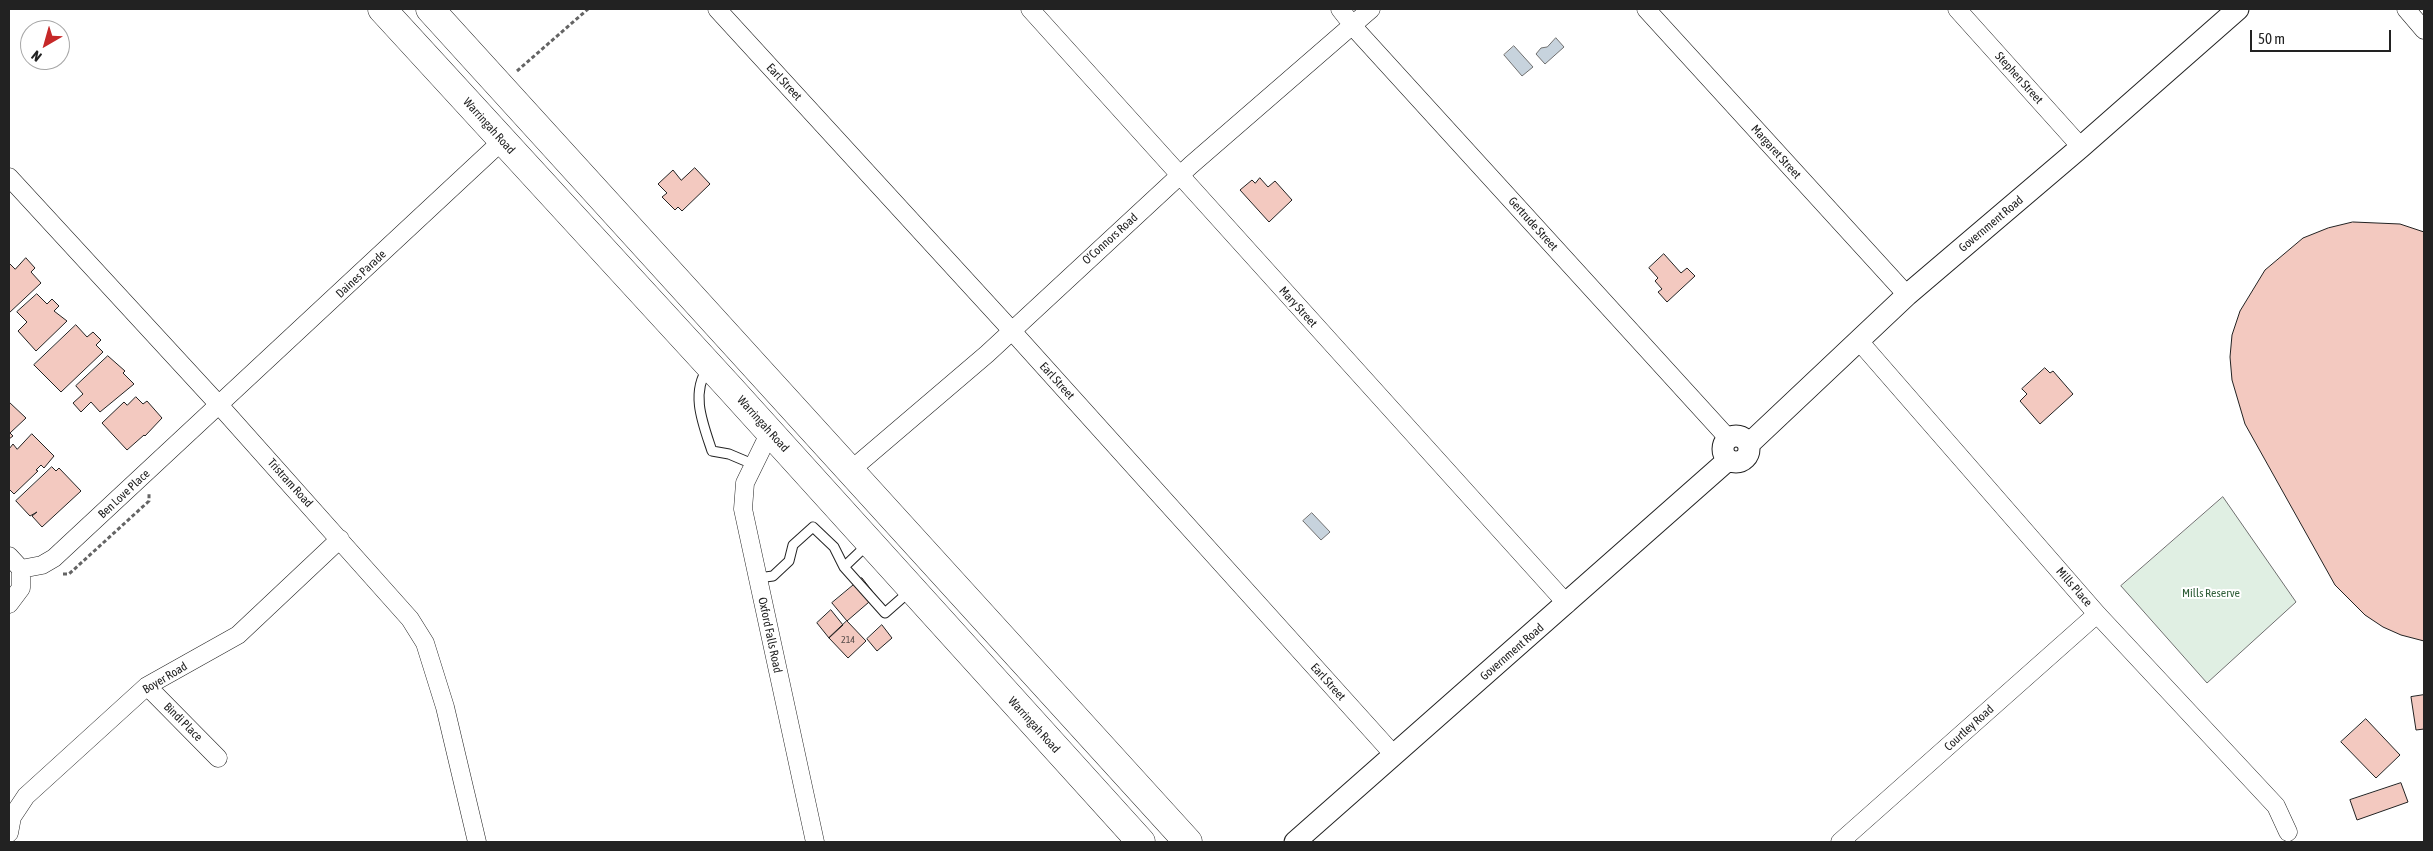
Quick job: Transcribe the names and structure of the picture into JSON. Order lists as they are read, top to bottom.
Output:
{
  "streets": {
    "highway": ["Warringah Road"],
    "street": [
      "Stephen Street",
      "Earl Street",
      "Margaret Street",
      "Gertrude Street",
      "Government Road",
      "O'Connors Road",
      "Daines Parade",
      "Mary Street",
      "Tristram Road",
      "Ben Love Place",
      "Mills Place",
      "Oxford Falls Road",
      "Boyer Road",
      "Bindi Place",
      "Courtley Road"
    ]
  },
  "crossings": [
    ["Stephen Street", "Government Road"],
    ["Earl Street", "Government Road"],
    ["Earl Street", "O'Connors Road"],
    ["Warringah Road", "Daines Parade"],
    ["Warringah Road", "Oxford Falls Road"],
    ["Margaret Street", "Government Road"],
    ["Gertrude Street", "Government Road"],
    ["Gertrude Street", "O'Connors Road"],
    ["Government Road", "Mary Street"],
    ["Government Road", "Mills Place"],
    ["O'Connors Road", "Mary Street"],
    ["Daines Parade", "Tristram Road"],
    ["Daines Parade", "Ben Love Place"],
    ["Tristram Road", "Ben Love Place"],
    ["Tristram Road", "Boyer Road"],
    ["Mills Place", "Courtley Road"],
    ["Boyer Road", "Bindi Place"]
  ],
  "parks": ["Mills Reserve"],
  "house_numbers": ["214"],
  "scale_bar": "50 m",
  "north": "bottom left"
}
